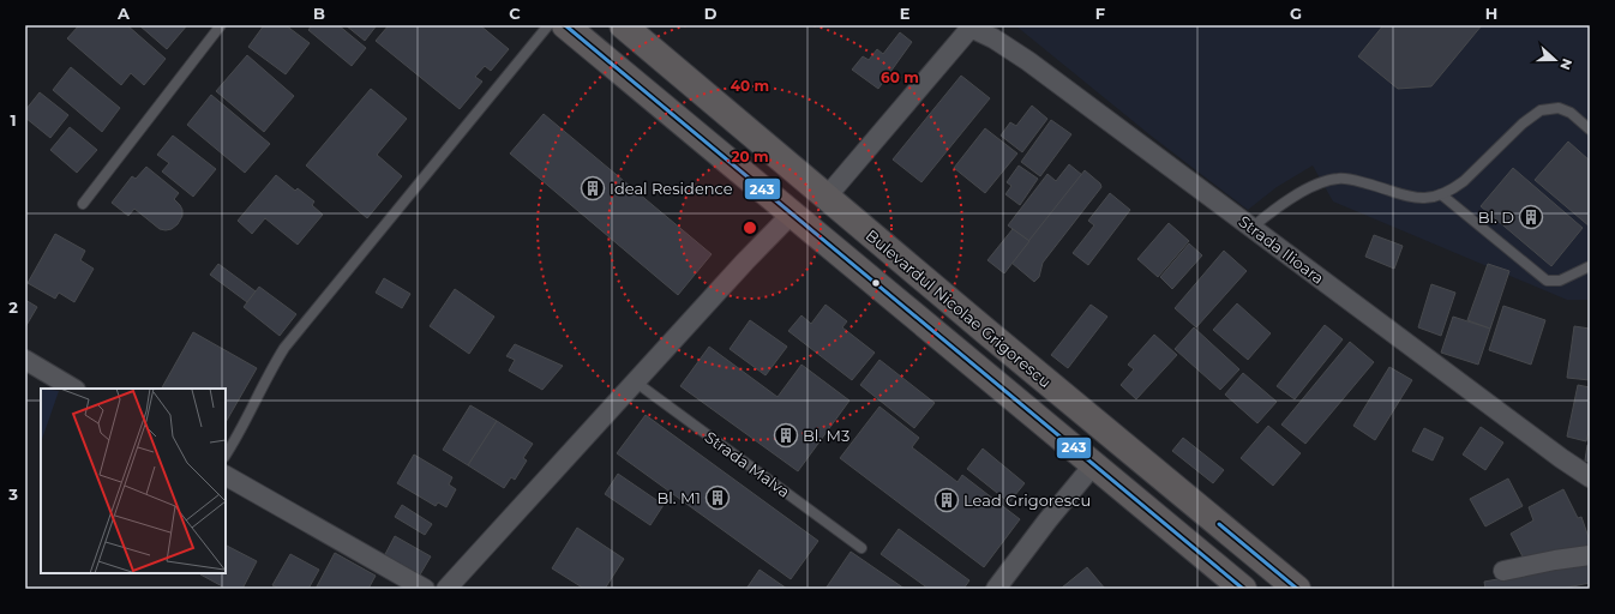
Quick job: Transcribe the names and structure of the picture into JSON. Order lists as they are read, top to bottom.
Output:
{
  "streets": {
    "main road": ["Bulevardul Nicolae Grigorescu"],
    "street": ["Strada Ilioara"],
    "lane": ["Strada Malva"]
  },
  "crossings": [
    ["Strada Ilioara", "Bulevardul Nicolae Grigorescu"]
  ],
  "places": {
    "building": [
      "Ideal Residence",
      "Bl. D",
      "Bl. M3",
      "Bl. M1",
      "Lead Grigorescu"
    ]
  },
  "lines": ["transit line 243"],
  "north": "right",
  "grid": {
    "columns": [
      "A",
      "B",
      "C",
      "D",
      "E",
      "F",
      "G",
      "H"
    ],
    "rows": ["1", "2", "3"]
  },
  "rings": ["60 m", "40 m", "20 m"]
}
